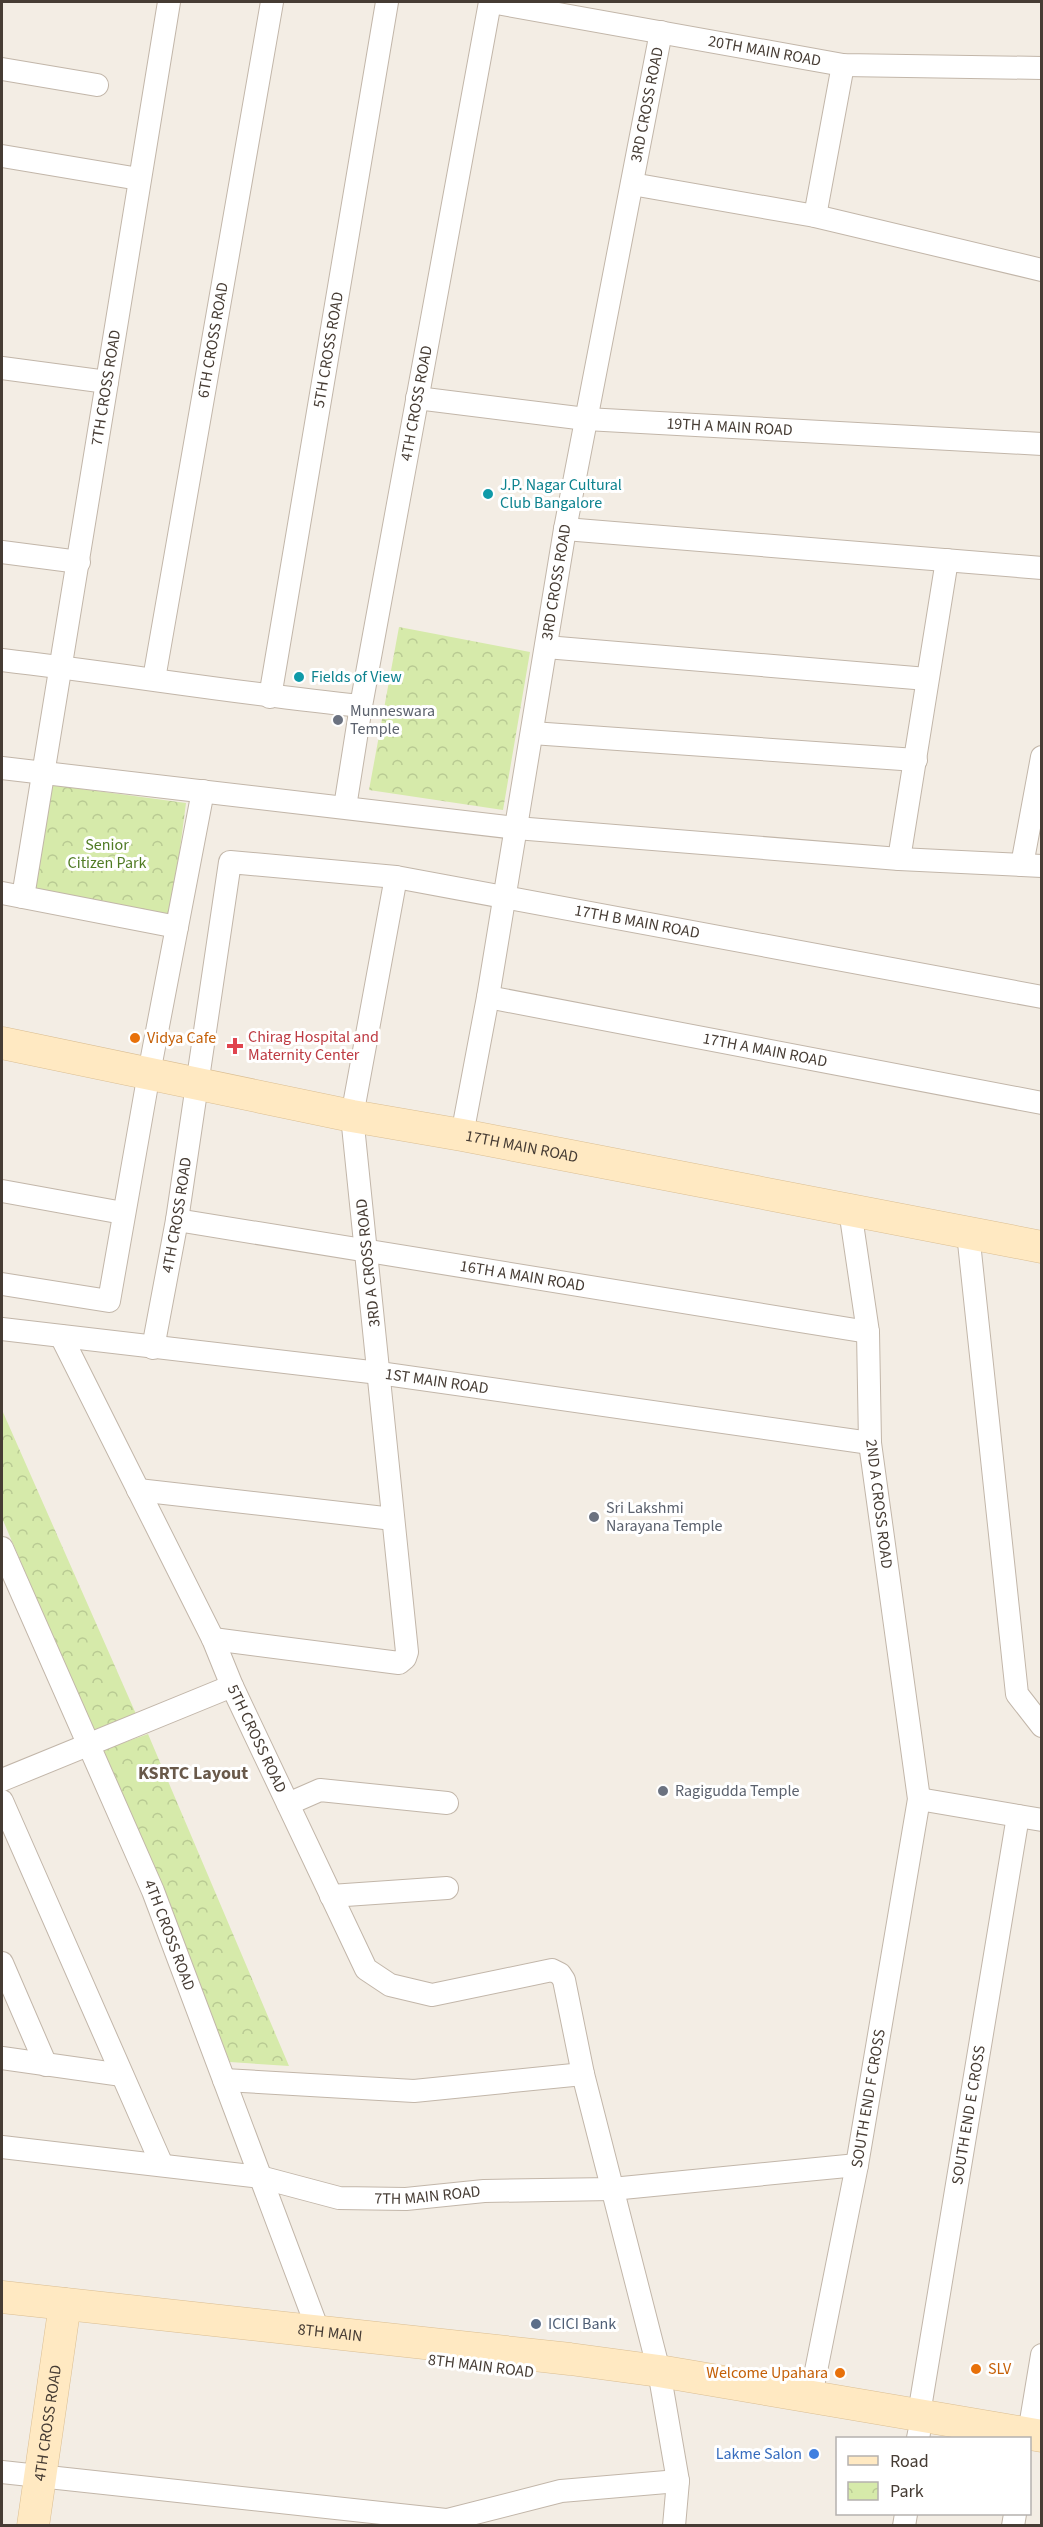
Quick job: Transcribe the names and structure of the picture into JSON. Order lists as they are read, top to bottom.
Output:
{
  "streets": {
    "main road": [
      "4TH CROSS ROAD",
      "17TH MAIN ROAD",
      "8TH MAIN",
      "8TH MAIN ROAD"
    ],
    "street": [
      "20TH MAIN ROAD",
      "3RD CROSS ROAD",
      "6TH CROSS ROAD",
      "5TH CROSS ROAD",
      "7TH CROSS ROAD",
      "19TH A MAIN ROAD",
      "17TH B MAIN ROAD",
      "17TH A MAIN ROAD",
      "3RD A CROSS ROAD",
      "16TH A MAIN ROAD",
      "1ST MAIN ROAD",
      "2ND A CROSS ROAD",
      "SOUTH END F CROSS",
      "SOUTH END E CROSS",
      "7TH MAIN ROAD"
    ]
  },
  "crossings": [
    ["20TH MAIN ROAD", "3RD CROSS ROAD"],
    ["20TH MAIN ROAD", "4TH CROSS ROAD"],
    ["3RD CROSS ROAD", "19TH A MAIN ROAD"],
    ["3RD CROSS ROAD", "17TH B MAIN ROAD"],
    ["3RD CROSS ROAD", "17TH A MAIN ROAD"],
    ["3RD CROSS ROAD", "17TH MAIN ROAD"],
    ["5TH CROSS ROAD", "3RD A CROSS ROAD"],
    ["5TH CROSS ROAD", "1ST MAIN ROAD"],
    ["4TH CROSS ROAD", "19TH A MAIN ROAD"],
    ["4TH CROSS ROAD", "17TH B MAIN ROAD"],
    ["4TH CROSS ROAD", "17TH MAIN ROAD"],
    ["4TH CROSS ROAD", "16TH A MAIN ROAD"],
    ["4TH CROSS ROAD", "1ST MAIN ROAD"],
    ["4TH CROSS ROAD", "7TH MAIN ROAD"],
    ["4TH CROSS ROAD", "8TH MAIN"],
    ["4TH CROSS ROAD", "8TH MAIN ROAD"],
    ["17TH B MAIN ROAD", "3RD A CROSS ROAD"],
    ["17TH MAIN ROAD", "3RD A CROSS ROAD"],
    ["17TH MAIN ROAD", "2ND A CROSS ROAD"],
    ["3RD A CROSS ROAD", "16TH A MAIN ROAD"],
    ["3RD A CROSS ROAD", "1ST MAIN ROAD"],
    ["16TH A MAIN ROAD", "2ND A CROSS ROAD"],
    ["1ST MAIN ROAD", "2ND A CROSS ROAD"],
    ["2ND A CROSS ROAD", "SOUTH END F CROSS"],
    ["SOUTH END F CROSS", "7TH MAIN ROAD"],
    ["SOUTH END F CROSS", "8TH MAIN ROAD"],
    ["SOUTH END E CROSS", "8TH MAIN ROAD"],
    ["8TH MAIN", "8TH MAIN ROAD"]
  ],
  "districts": ["KSRTC Layout"],
  "parks": ["Senior Citizen Park"],
  "places": {
    "other": [
      "J.P. Nagar Cultural Club Bangalore",
      "Fields of View",
      "Munneswara Temple",
      "Vidya Cafe",
      "Sri Lakshmi Narayana Temple",
      "Ragigudda Temple",
      "ICICI Bank",
      "SLV",
      "Welcome Upahara",
      "Lakme Salon"
    ],
    "health": ["Chirag Hospital and Maternity Center"]
  },
  "legend": ["Road", "Park"]
}
